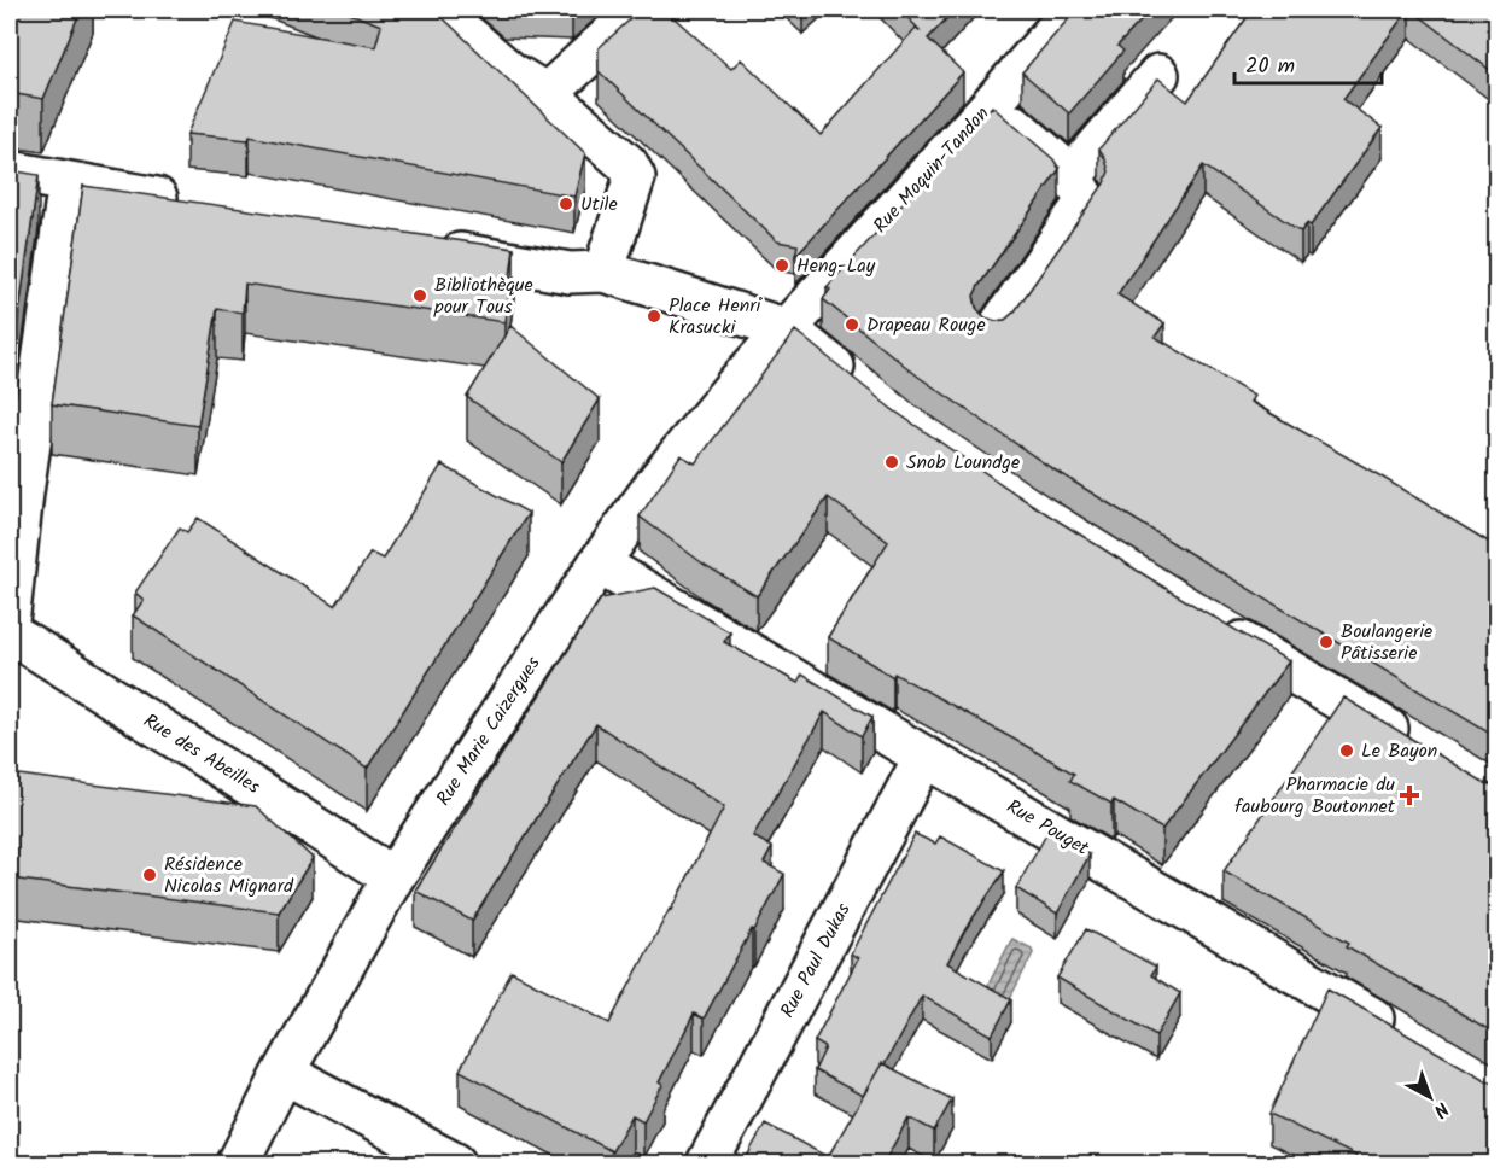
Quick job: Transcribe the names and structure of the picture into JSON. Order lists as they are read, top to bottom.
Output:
{
  "streets": {
    "street": [
      "Rue Moquin-Tandon",
      "Rue Marie Caizergues",
      "Rue des Abeilles",
      "Rue Pouget",
      "Rue Paul Dukas"
    ]
  },
  "crossings": [
    ["Rue Moquin-Tandon", "Rue Marie Caizergues"],
    ["Rue Marie Caizergues", "Rue des Abeilles"],
    ["Rue Marie Caizergues", "Rue Pouget"],
    ["Rue Pouget", "Rue Paul Dukas"]
  ],
  "places": {
    "other": [
      "Utile",
      "Heng-Lay",
      "Bibliothèque pour Tous",
      "Place Henri Krasucki",
      "Drapeau Rouge",
      "Snob Loundge",
      "Boulangerie Pâtisserie",
      "Le Bayon",
      "Résidence Nicolas Mignard"
    ],
    "health": ["Pharmacie du faubourg Boutonnet"]
  },
  "scale_bar": "20 m",
  "north": "bottom right"
}
